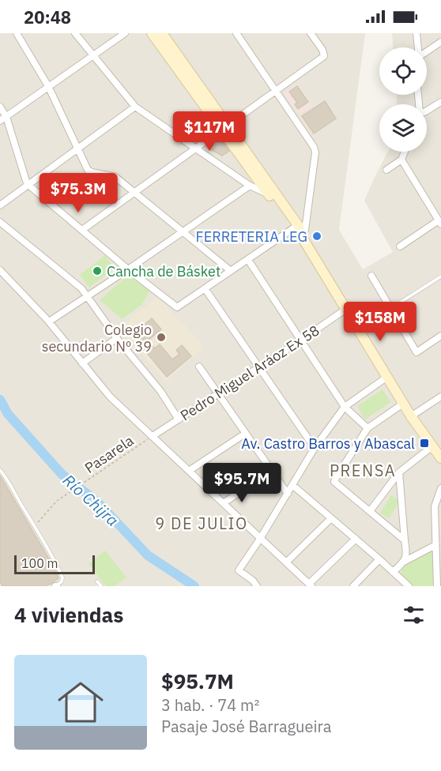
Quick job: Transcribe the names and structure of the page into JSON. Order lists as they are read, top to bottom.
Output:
{
  "streets": {
    "street": ["Pedro Miguel Aráoz Ex 58"],
    "path": ["Pasarela"]
  },
  "crossings": [
    ["Pedro Miguel Aráoz Ex 58", "Pasarela"]
  ],
  "districts": ["PRENSA", "9 DE JULIO"],
  "water": ["Río Chijra"],
  "places": {
    "other": ["FERRETERIA LEG", "Cancha de Básket", "Colegio secundario Nº 39"],
    "transit": ["Av. Castro Barros y Abascal"]
  },
  "scale_bar": "100 m",
  "page": {
    "status": "20:48",
    "price": [
      "$117M",
      "$75.3M",
      "$158M",
      "$95.7M"
    ],
    "scale": "100 m",
    "heading": "4 viviendas",
    "list": [
      {
        "name": "$95.7M",
        "note": "3 hab. · 74 m² · Pasaje José Barragueira"
      }
    ]
  }
}
